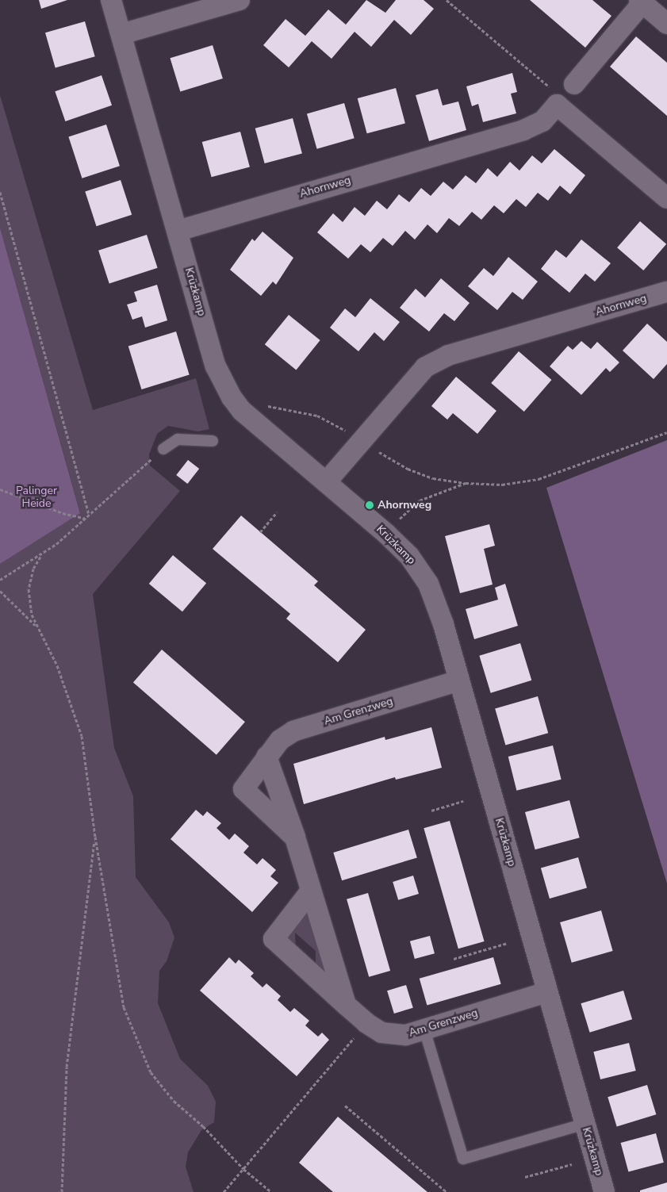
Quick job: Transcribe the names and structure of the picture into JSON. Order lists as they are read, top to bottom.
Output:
{
  "streets": {
    "street": ["Ahornweg", "Krüzkamp", "Am Grenzweg"]
  },
  "crossings": [
    ["Ahornweg", "Krüzkamp"],
    ["Krüzkamp", "Am Grenzweg"]
  ],
  "parks": ["Palinger Heide"],
  "places": ["Ahornweg"]
}
